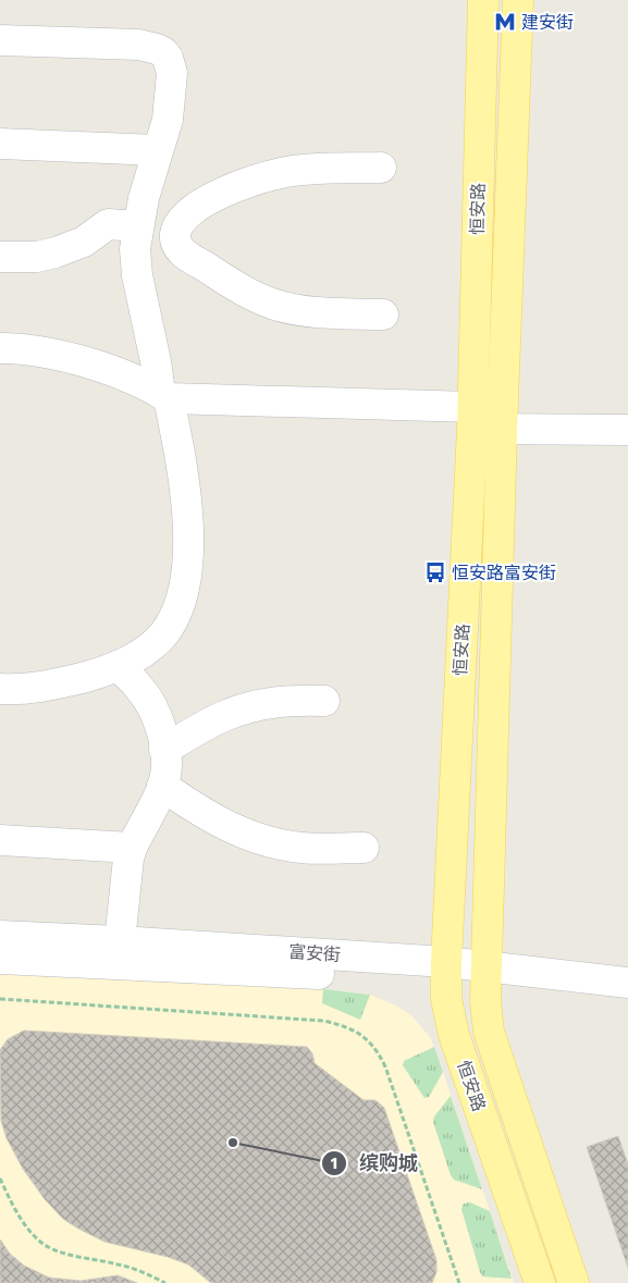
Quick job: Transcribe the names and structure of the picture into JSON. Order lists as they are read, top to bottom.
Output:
{
  "streets": {
    "main road": ["恒安路"],
    "street": ["富安街"]
  },
  "crossings": [
    ["恒安路", "富安街"]
  ],
  "places": {
    "metro station": ["建安街"],
    "bus stop": ["恒安路富安街"],
    "other": ["缤购城"]
  }
}
